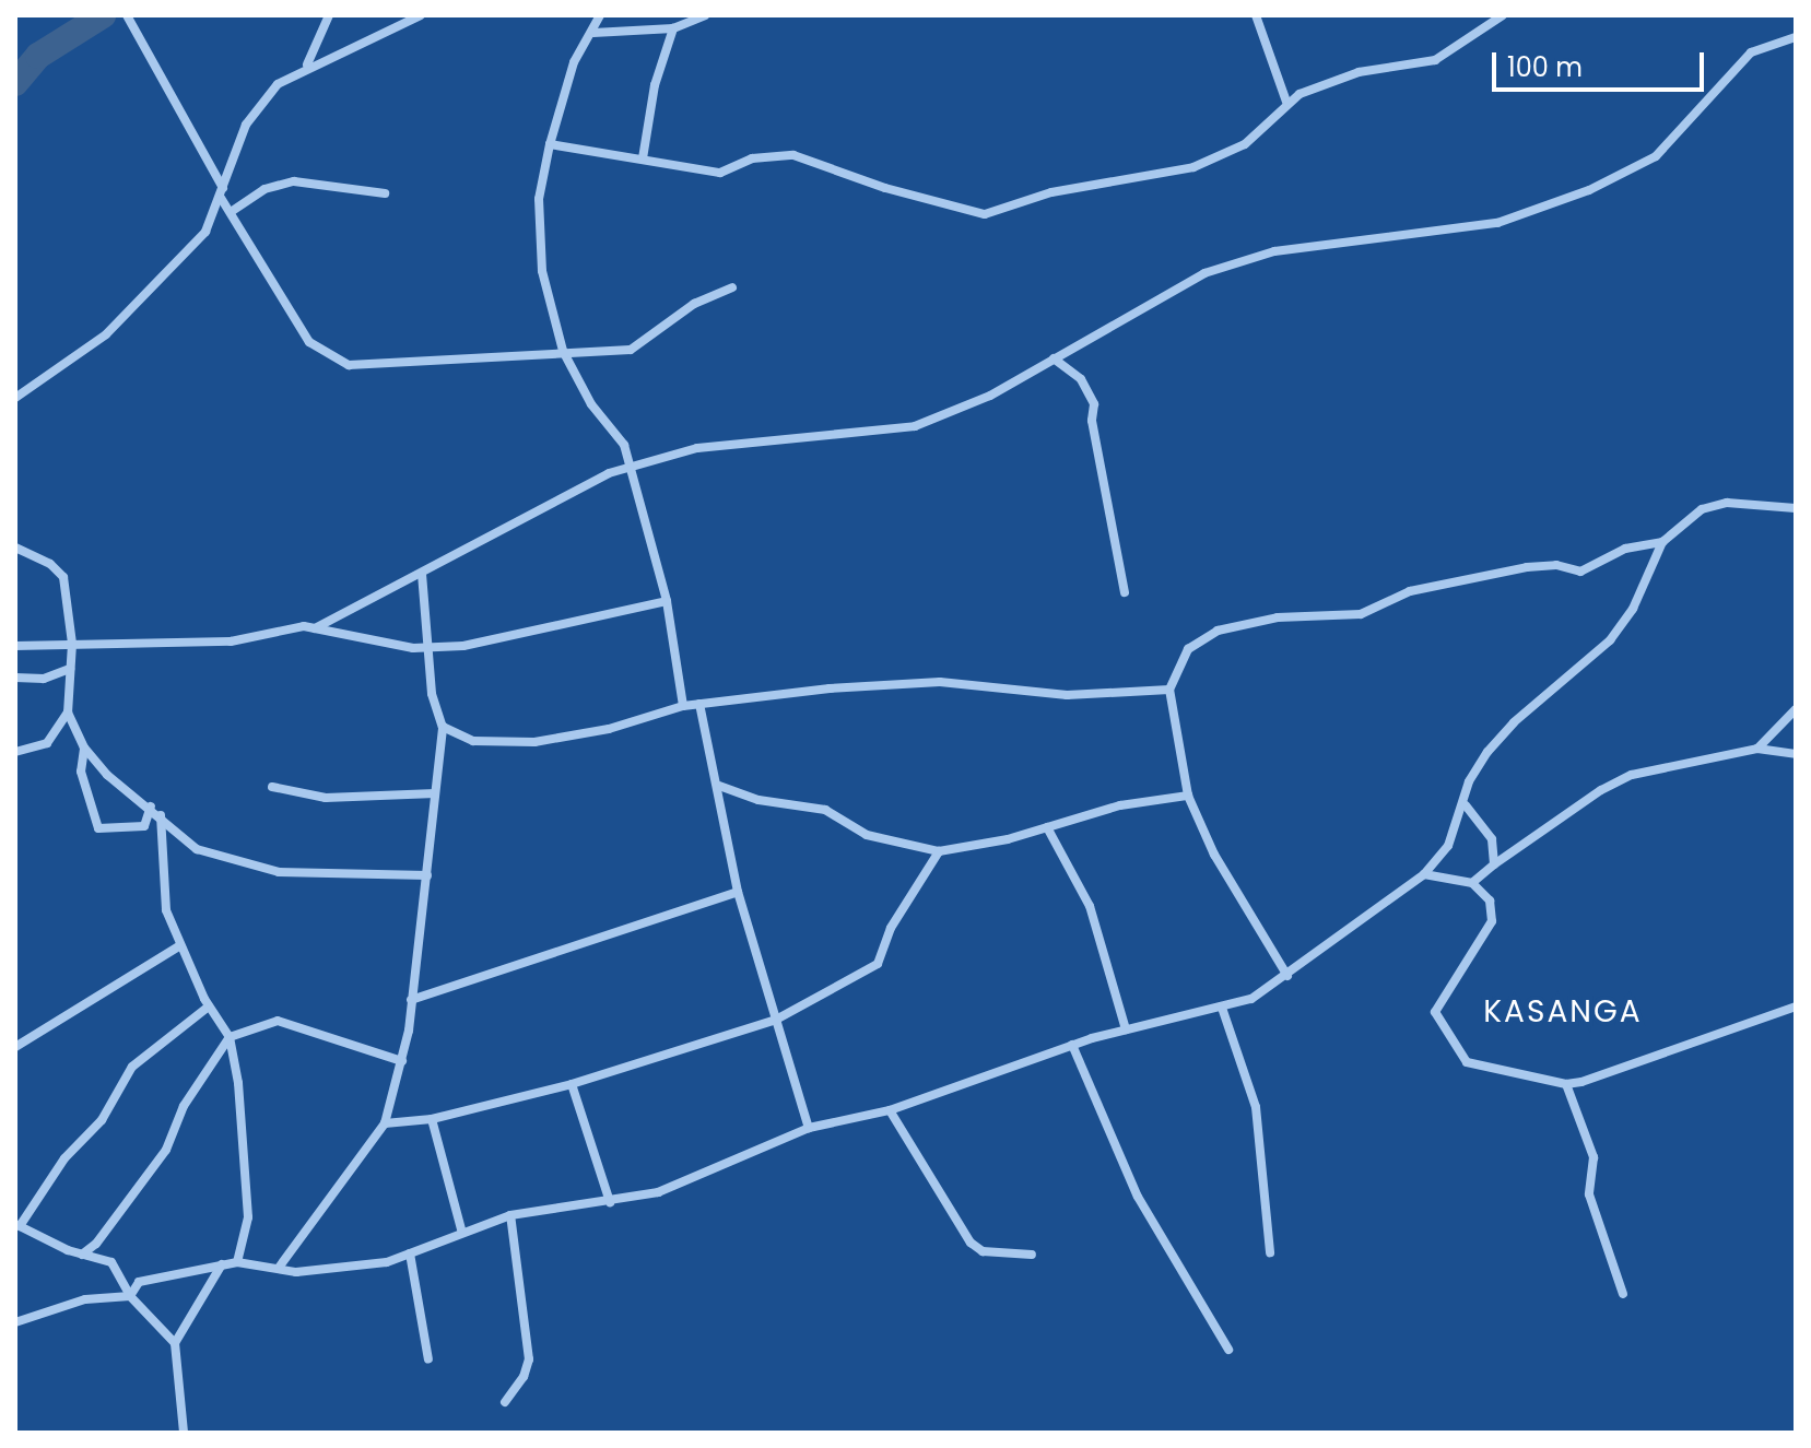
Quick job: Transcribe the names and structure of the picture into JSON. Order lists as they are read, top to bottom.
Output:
{
  "districts": ["KASANGA"],
  "scale_bar": "100 m"
}
